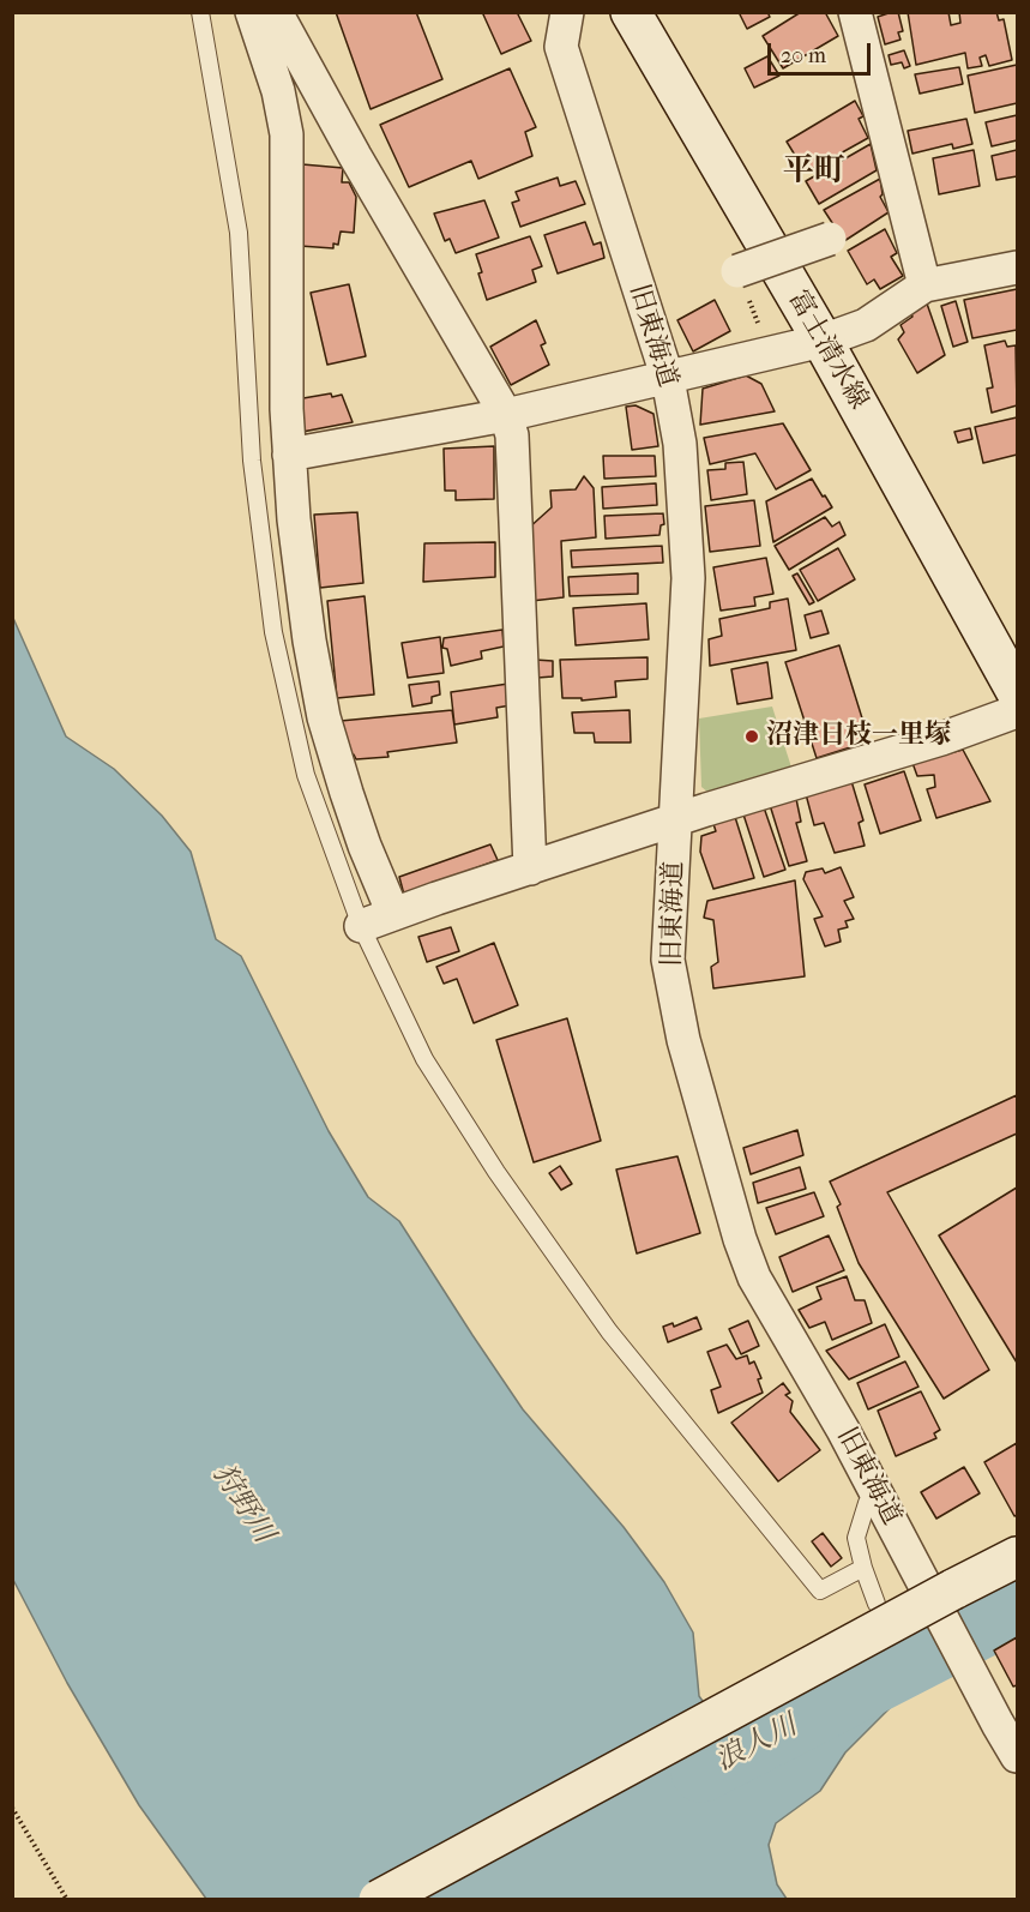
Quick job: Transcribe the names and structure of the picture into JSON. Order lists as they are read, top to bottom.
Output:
{
  "streets": {
    "main road": ["富士清水線"],
    "street": ["旧東海道"]
  },
  "districts": ["平町"],
  "water": ["狩野川", "浪人川"],
  "places": ["沼津日枝一里塚"],
  "scale_bar": "20 m"
}
